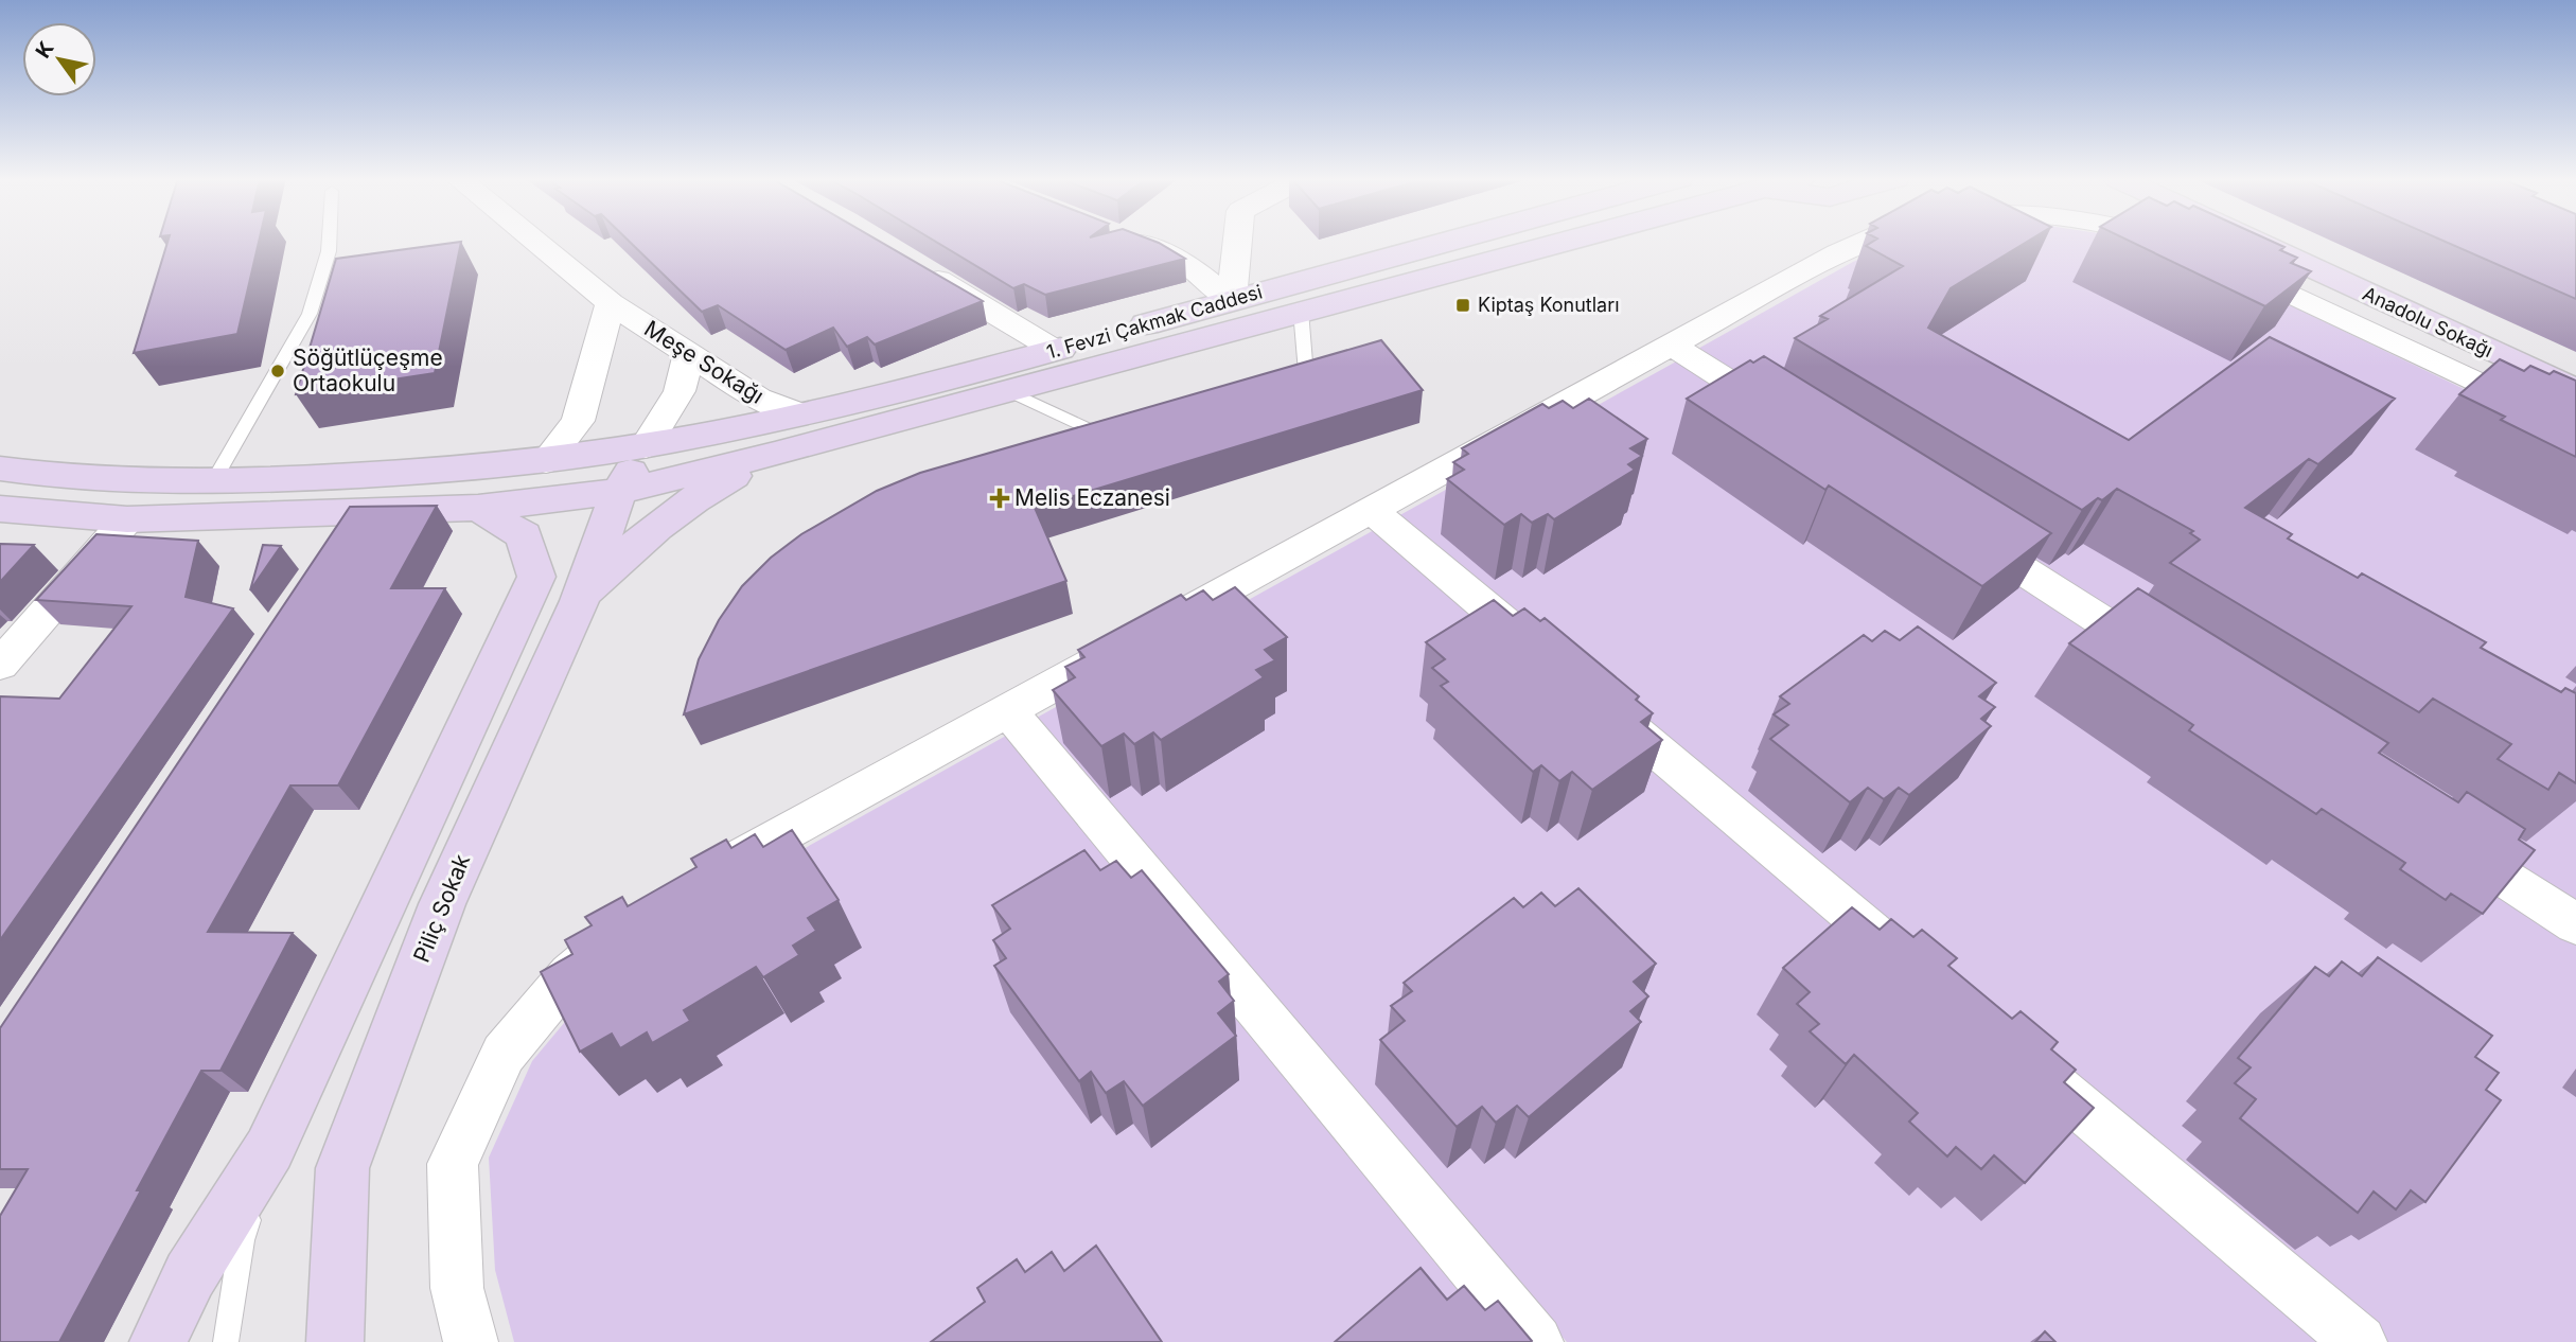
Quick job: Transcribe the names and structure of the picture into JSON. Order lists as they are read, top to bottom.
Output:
{
  "streets": {
    "main road": ["1. Fevzi Çakmak Caddesi", "Anadolu Sokağı", "Piliç Sokak"],
    "street": ["Meşe Sokağı"]
  },
  "crossings": [
    ["1. Fevzi Çakmak Caddesi", "Meşe Sokağı"],
    ["1. Fevzi Çakmak Caddesi", "Piliç Sokak"]
  ],
  "places": {
    "transit": ["Kiptaş Konutları"],
    "other": ["Söğütlüçeşme Ortaokulu"],
    "health": ["Melis Eczanesi"]
  },
  "north": "top left"
}
